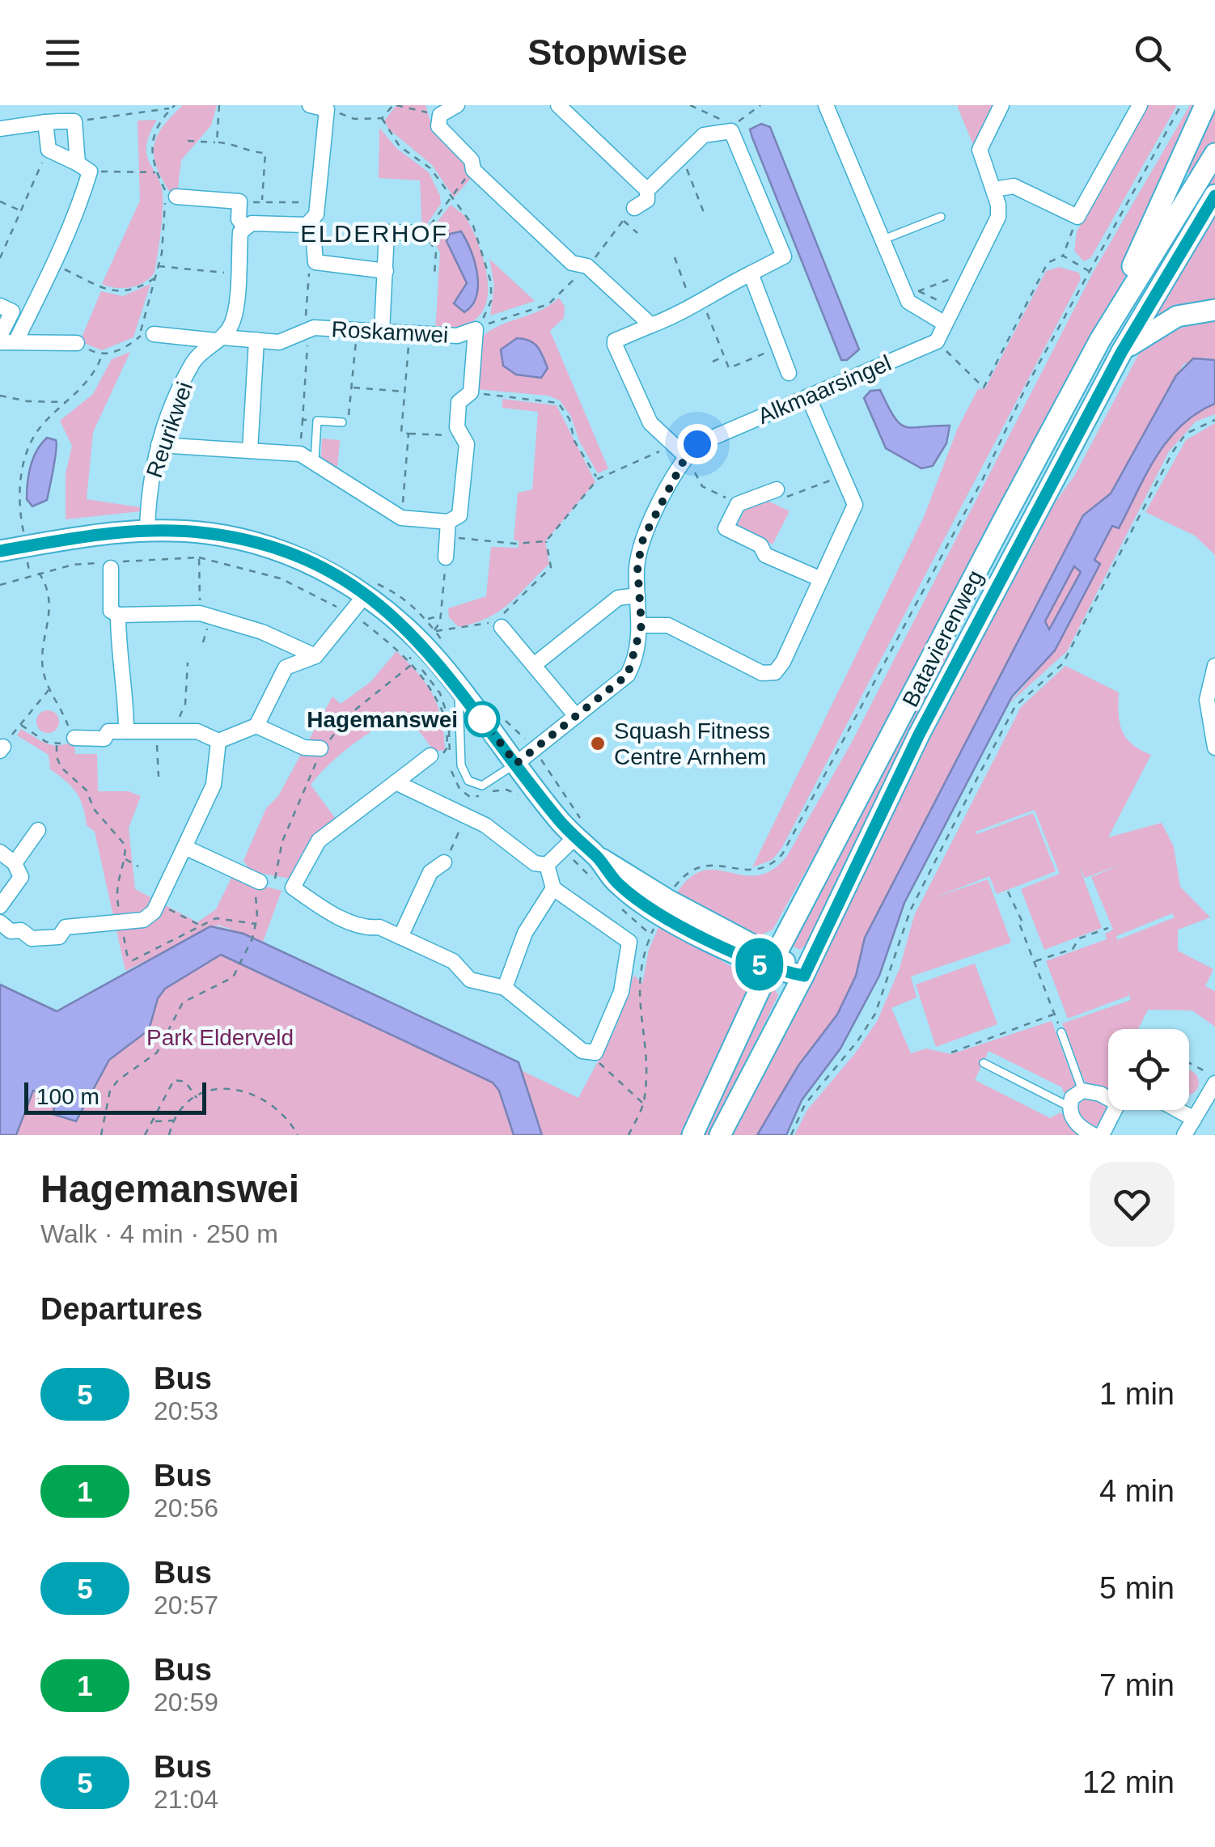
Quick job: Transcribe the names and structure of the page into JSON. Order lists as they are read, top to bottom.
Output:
{
  "streets": {
    "main road": ["Batavierenweg"],
    "street": ["Roskamwei", "Alkmaarsingel", "Reurikwei"]
  },
  "crossings": [
    ["Roskamwei", "Reurikwei"]
  ],
  "districts": ["ELDERHOF"],
  "parks": ["Park Elderveld"],
  "places": ["Hagemanswei", "Squash Fitness Centre Arnhem"],
  "lines": ["bus line 5"],
  "scale_bar": "100 m",
  "page": {
    "header": "Stopwise",
    "on_map": "5",
    "scale": "100 m",
    "heading": [
      ["Hagemanswei", "Walk · 4 min · 250 m"],
      "Departures"
    ],
    "list": [
      {
        "mark": "5",
        "name": "Bus",
        "note": "20:53",
        "value": "1 min"
      },
      {
        "mark": "1",
        "name": "Bus",
        "note": "20:56",
        "value": "4 min"
      },
      {
        "mark": "5",
        "name": "Bus",
        "note": "20:57",
        "value": "5 min"
      },
      {
        "mark": "1",
        "name": "Bus",
        "note": "20:59",
        "value": "7 min"
      },
      {
        "mark": "5",
        "name": "Bus",
        "note": "21:04",
        "value": "12 min"
      }
    ]
  }
}
